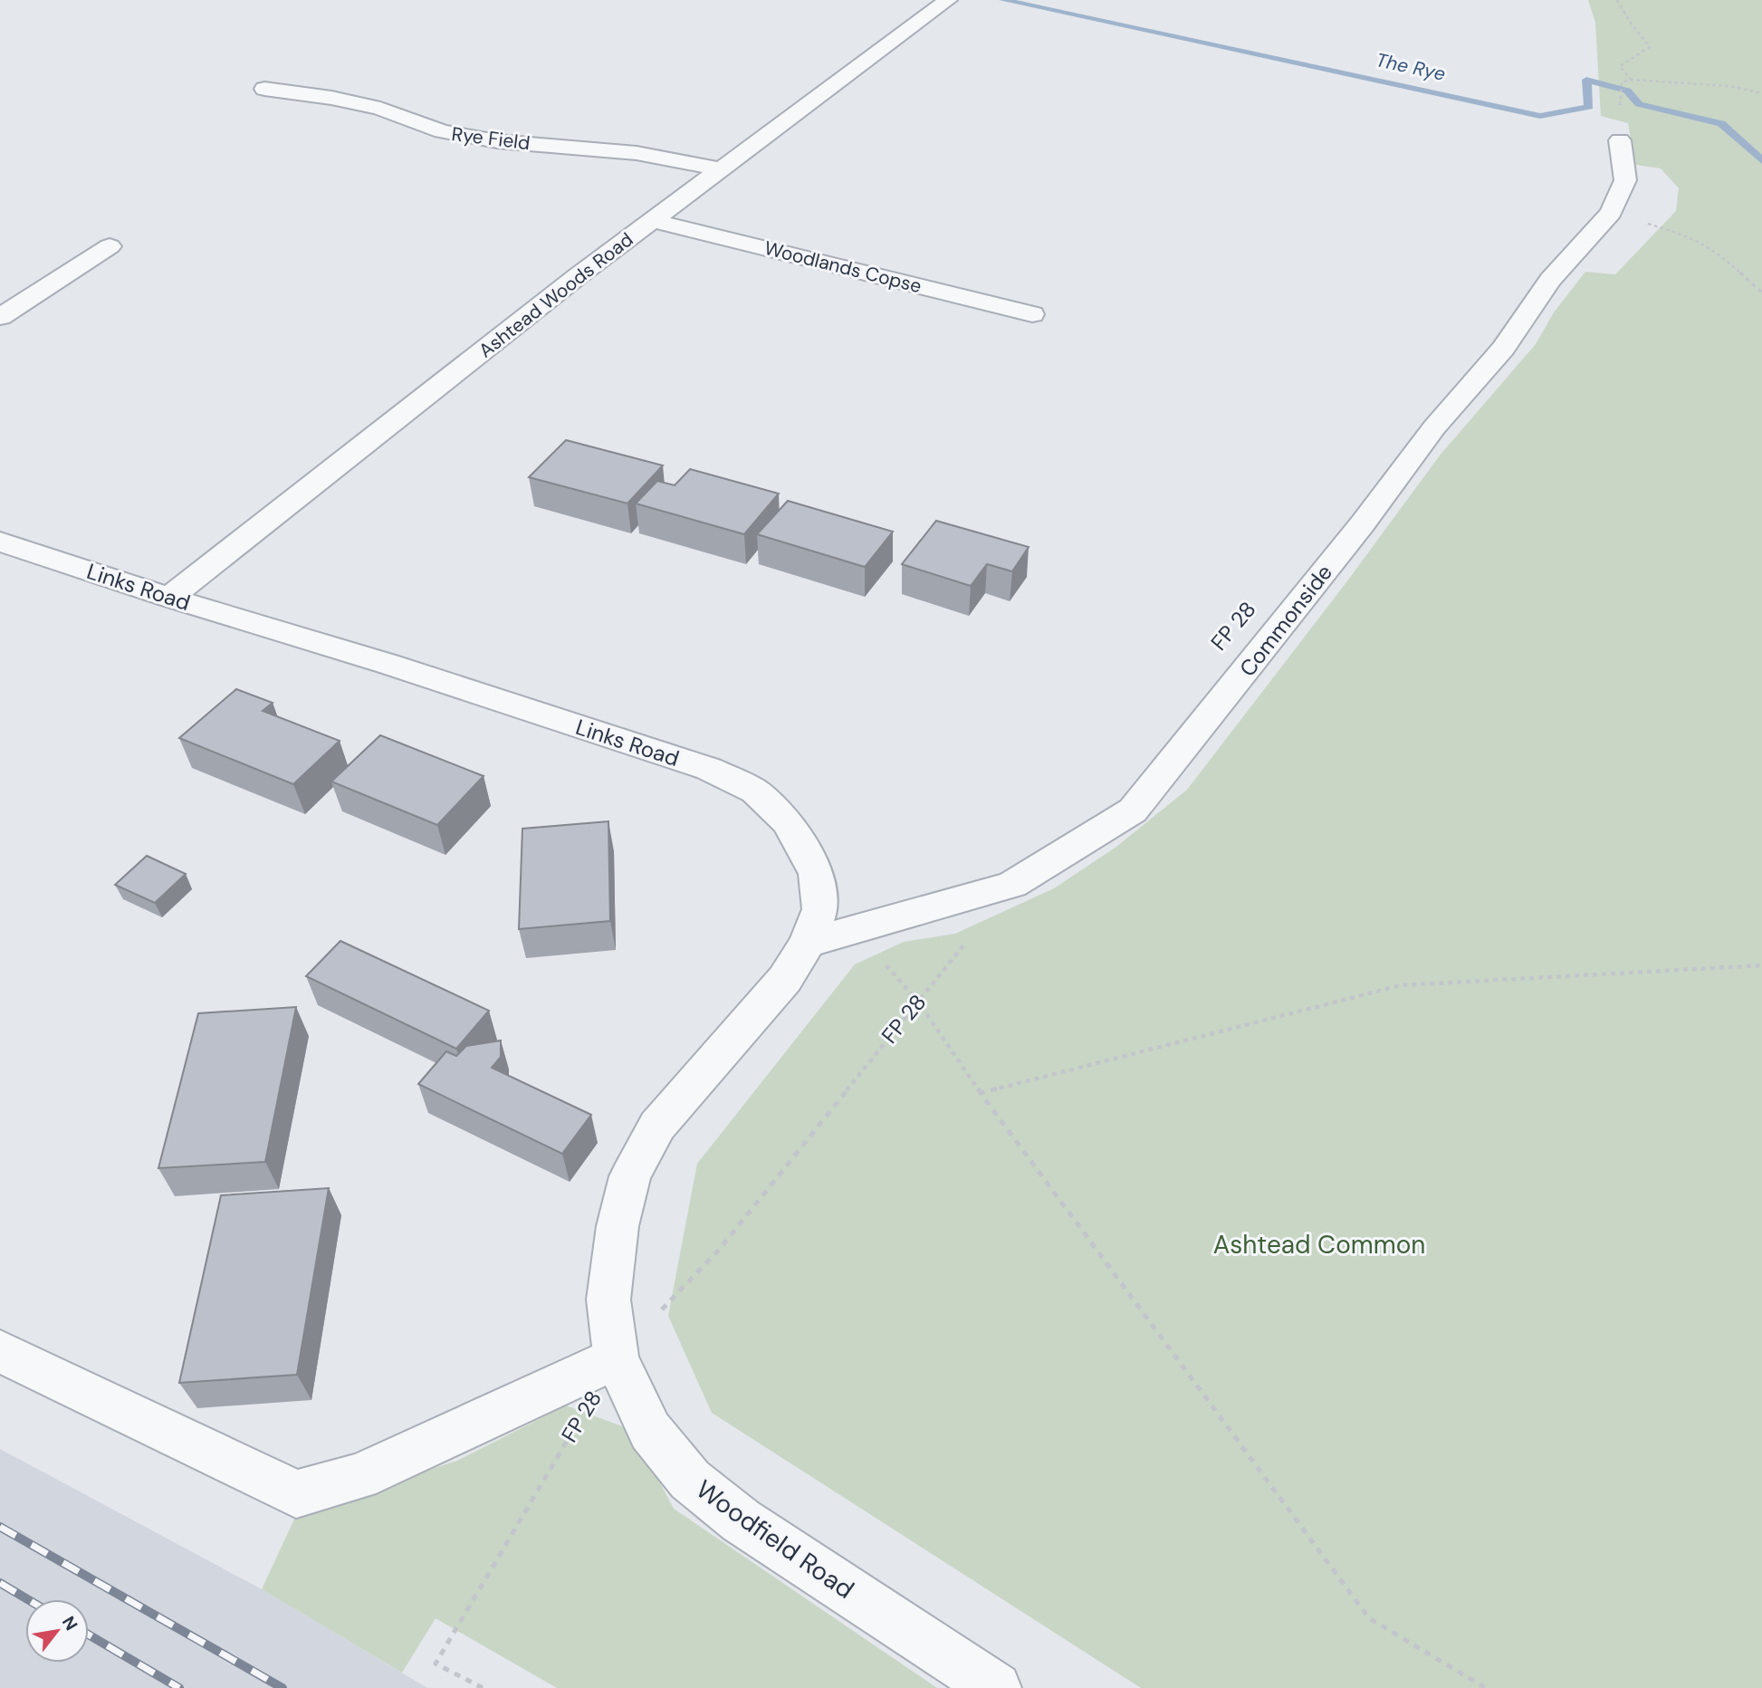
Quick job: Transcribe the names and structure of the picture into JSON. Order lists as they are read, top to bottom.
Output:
{
  "streets": {
    "street": [
      "Rye Field",
      "Woodlands Copse",
      "Ashtead Woods Road",
      "Links Road",
      "Commonside",
      "Woodfield Road"
    ],
    "path": ["FP 28"]
  },
  "crossings": [
    ["Rye Field", "Ashtead Woods Road"],
    ["Woodlands Copse", "Ashtead Woods Road"],
    ["Ashtead Woods Road", "Links Road"],
    ["Links Road", "Commonside"],
    ["Links Road", "Woodfield Road"],
    ["Commonside", "FP 28"],
    ["FP 28", "Woodfield Road"]
  ],
  "water": ["The Rye"],
  "parks": ["Ashtead Common"],
  "north": "top right"
}
